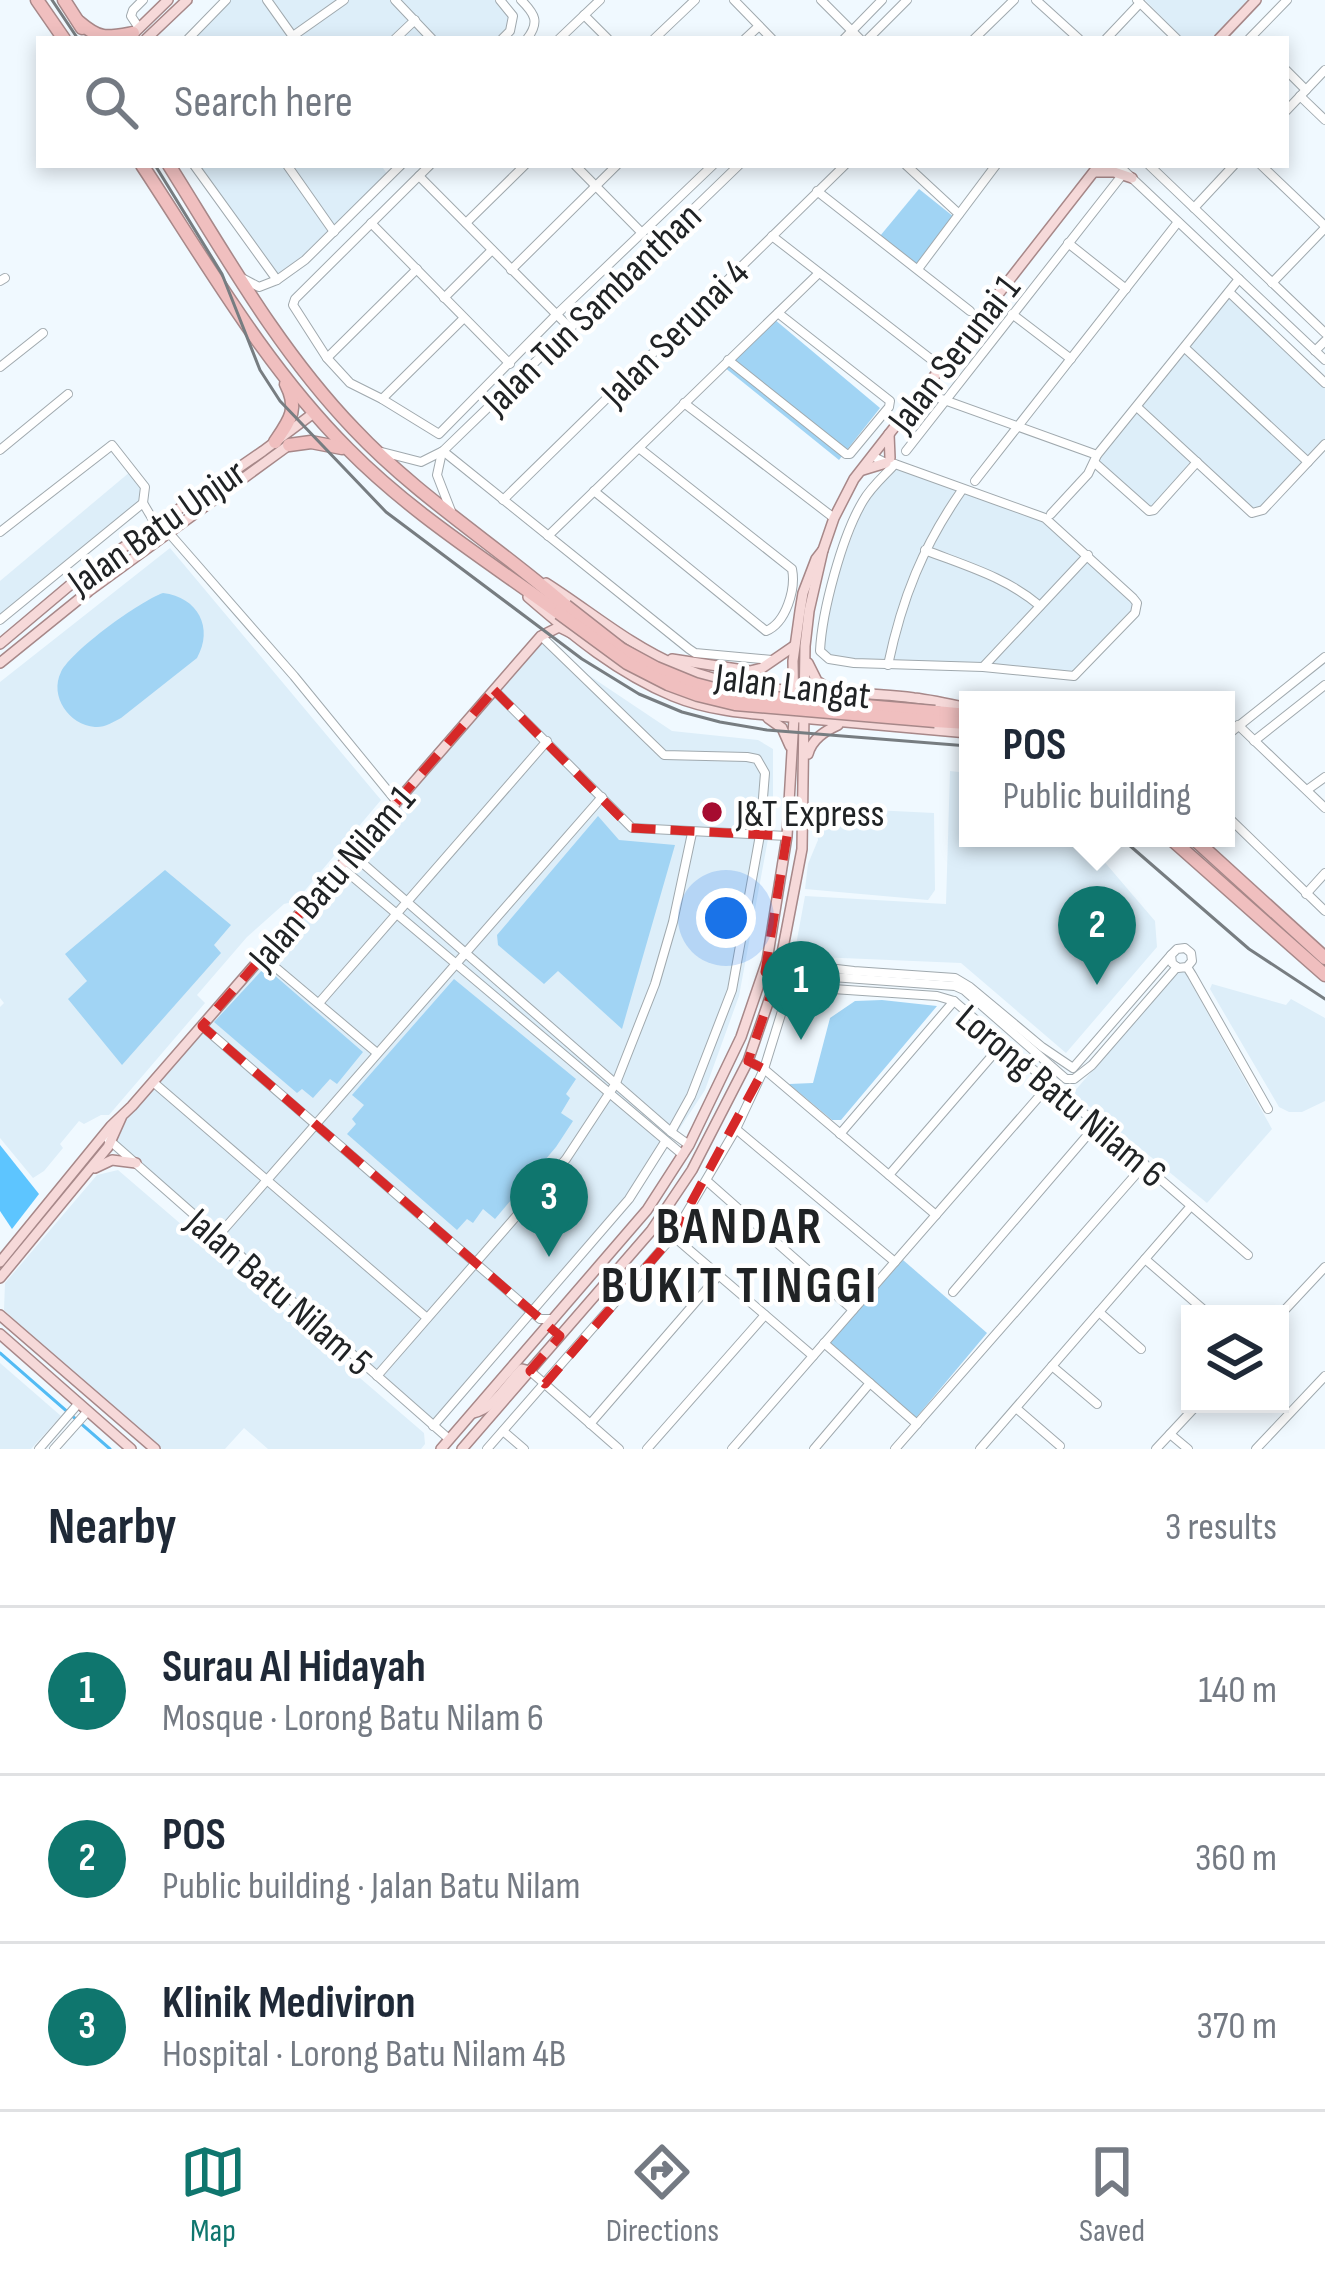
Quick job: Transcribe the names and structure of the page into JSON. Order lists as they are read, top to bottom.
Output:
{
  "streets": {
    "highway": ["Jalan Langat"],
    "main road": ["Jalan Serunai 1", "Jalan Batu Unjur", "Jalan Batu Nilam 1"],
    "street": [
      "Jalan Tun Sambanthan",
      "Jalan Serunai 4",
      "Lorong Batu Nilam 6",
      "Jalan Batu Nilam 5"
    ]
  },
  "crossings": [
    ["Jalan Batu Unjur", "Jalan Langat"],
    ["Jalan Batu Nilam 1", "Jalan Batu Nilam 5"]
  ],
  "districts": ["BANDAR BUKIT TINGGI"],
  "places": ["J&T Express"],
  "page": {
    "search": "Search here",
    "popup": ["POS", "Public building"],
    "pins": ["2", "1", "3"],
    "heading": ["Nearby", "3 results"],
    "list": [
      {
        "mark": "1",
        "name": "Surau Al Hidayah",
        "note": "Mosque · Lorong Batu Nilam 6",
        "value": "140 m"
      },
      {
        "mark": "2",
        "name": "POS",
        "note": "Public building · Jalan Batu Nilam",
        "value": "360 m"
      },
      {
        "mark": "3",
        "name": "Klinik Mediviron",
        "note": "Hospital · Lorong Batu Nilam 4B",
        "value": "370 m"
      }
    ],
    "nav": ["Map", "Directions", "Saved"]
  }
}
